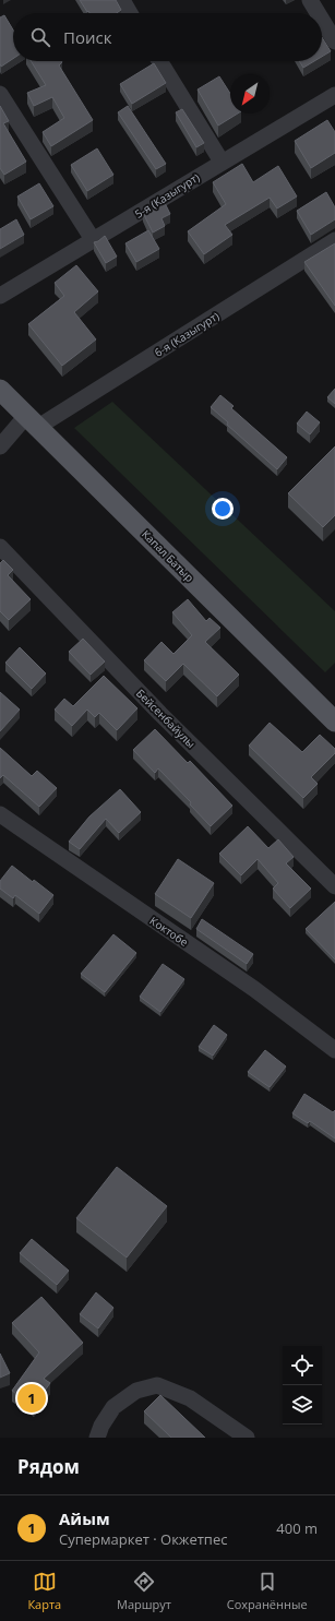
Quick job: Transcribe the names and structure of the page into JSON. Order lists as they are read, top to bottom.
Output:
{
  "streets": {
    "main road": ["Капал Батыр"],
    "street": [
      "5-я (Казыгурт)",
      "6-я (Казыгурт)",
      "Бейсенбайулы",
      "Коктобе"
    ]
  },
  "crossings": [
    ["6-я (Казыгурт)", "Капал Батыр"]
  ],
  "north": "bottom left",
  "page": {
    "search": "Поиск",
    "pins": "1",
    "heading": "Рядом",
    "list": [
      {
        "mark": "1",
        "name": "Айым",
        "note": "Супермаркет · Окжетпес",
        "value": "400 m"
      }
    ],
    "nav": ["Карта", "Маршрут", "Сохранённые"]
  }
}
